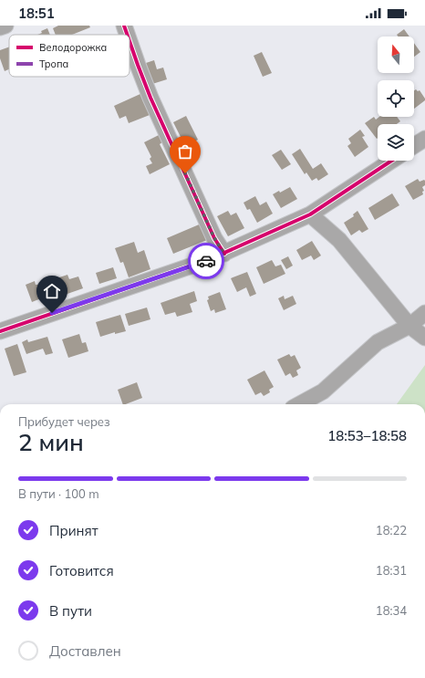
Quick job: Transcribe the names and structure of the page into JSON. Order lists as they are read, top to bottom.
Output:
{
  "legend": ["Велодорожка", "Тропа"],
  "north": "top",
  "page": {
    "status": "18:51",
    "heading": ["2 мин", "Прибудет через", "18:53–18:58"],
    "bar": "В пути · 100 m",
    "list": [
      ["Принят", "18:22"],
      ["Готовится", "18:31"],
      ["В пути", "18:34"],
      "Доставлен"
    ]
  }
}
